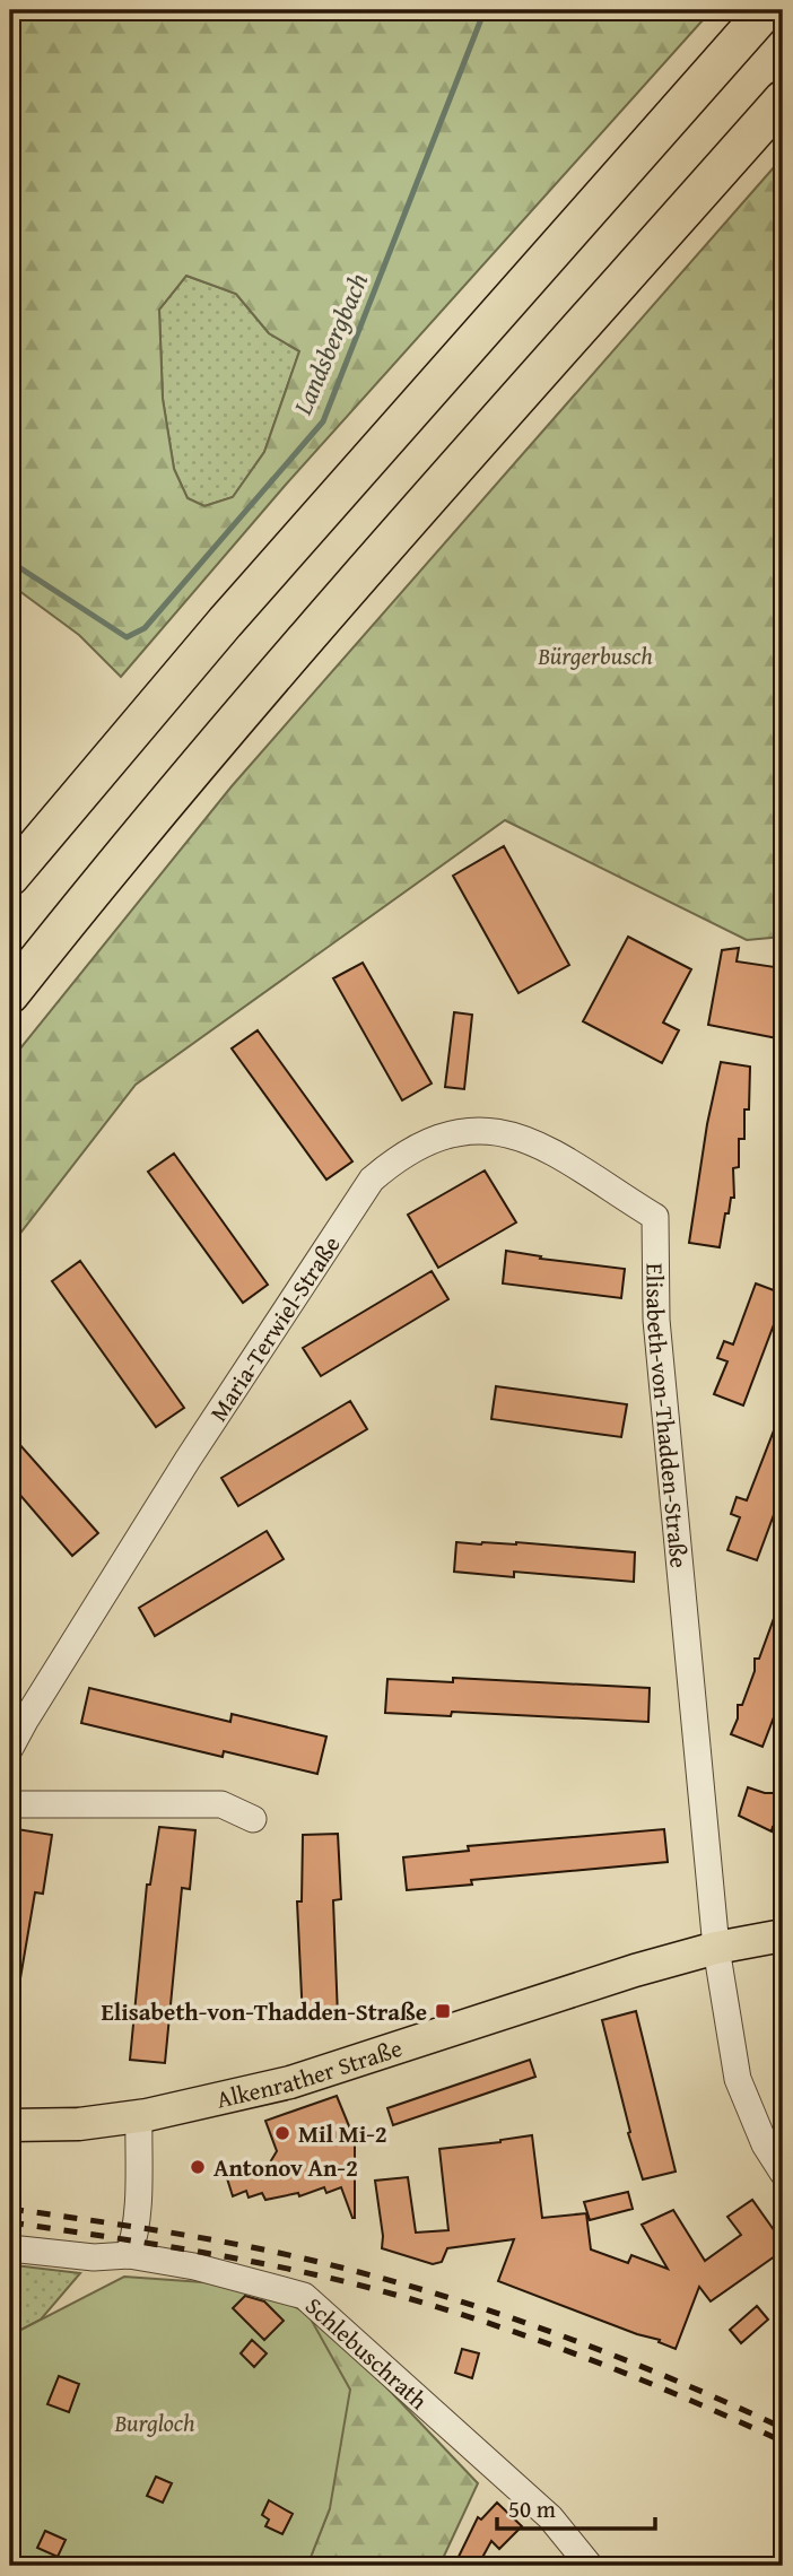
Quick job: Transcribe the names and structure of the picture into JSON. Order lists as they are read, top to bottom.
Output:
{
  "streets": {
    "main road": ["Alkenrather Straße"],
    "street": ["Maria-Terwiel-Straße", "Elisabeth-von-Thadden-Straße", "Schlebuschrath"]
  },
  "crossings": [
    ["Maria-Terwiel-Straße", "Elisabeth-von-Thadden-Straße"],
    ["Elisabeth-von-Thadden-Straße", "Alkenrather Straße"]
  ],
  "water": ["Landsbergbach"],
  "parks": ["Bürgerbusch", "Burgloch"],
  "places": {
    "transit": ["Elisabeth-von-Thadden-Straße"],
    "other": ["Mil Mi-2", "Antonov An-2"]
  },
  "scale_bar": "50 m"
}
